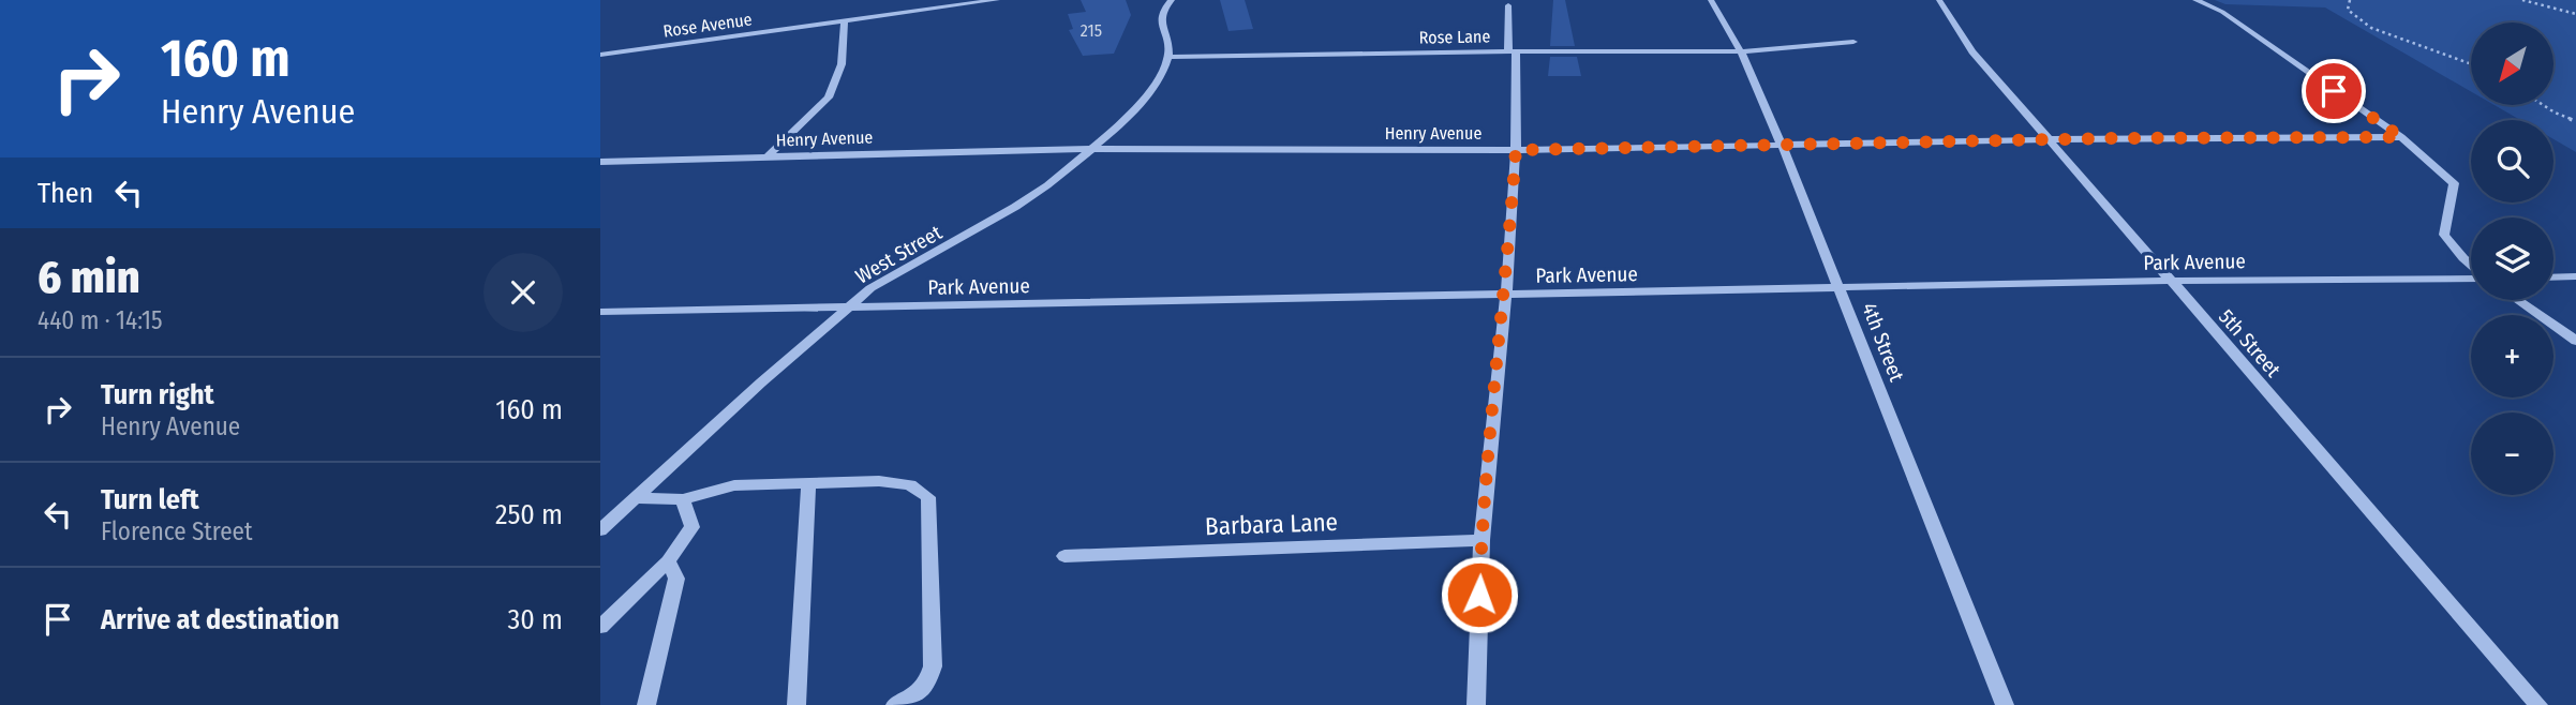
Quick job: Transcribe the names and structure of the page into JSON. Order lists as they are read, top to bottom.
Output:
{
  "streets": {
    "street": [
      "Rose Avenue",
      "Rose Lane",
      "Henry Avenue",
      "West Street",
      "Park Avenue",
      "4th Street",
      "5th Street",
      "Barbara Lane"
    ]
  },
  "crossings": [
    ["Rose Lane", "West Street"],
    ["Rose Lane", "4th Street"],
    ["Henry Avenue", "West Street"],
    ["Henry Avenue", "4th Street"],
    ["Henry Avenue", "5th Street"],
    ["West Street", "Park Avenue"],
    ["Park Avenue", "4th Street"],
    ["Park Avenue", "5th Street"]
  ],
  "house_numbers": ["215"],
  "north": "bottom left",
  "page": {
    "turn": ["160 m", "Henry Avenue"],
    "map_buttons": ["+", "−"],
    "then": "Then",
    "heading": ["6 min", "440 m · 14:15"],
    "list": [
      {
        "name": "Turn right",
        "note": "Henry Avenue",
        "value": "160 m"
      },
      {
        "name": "Turn left",
        "note": "Florence Street",
        "value": "250 m"
      },
      {
        "name": "Arrive at destination",
        "value": "30 m"
      }
    ]
  }
}
